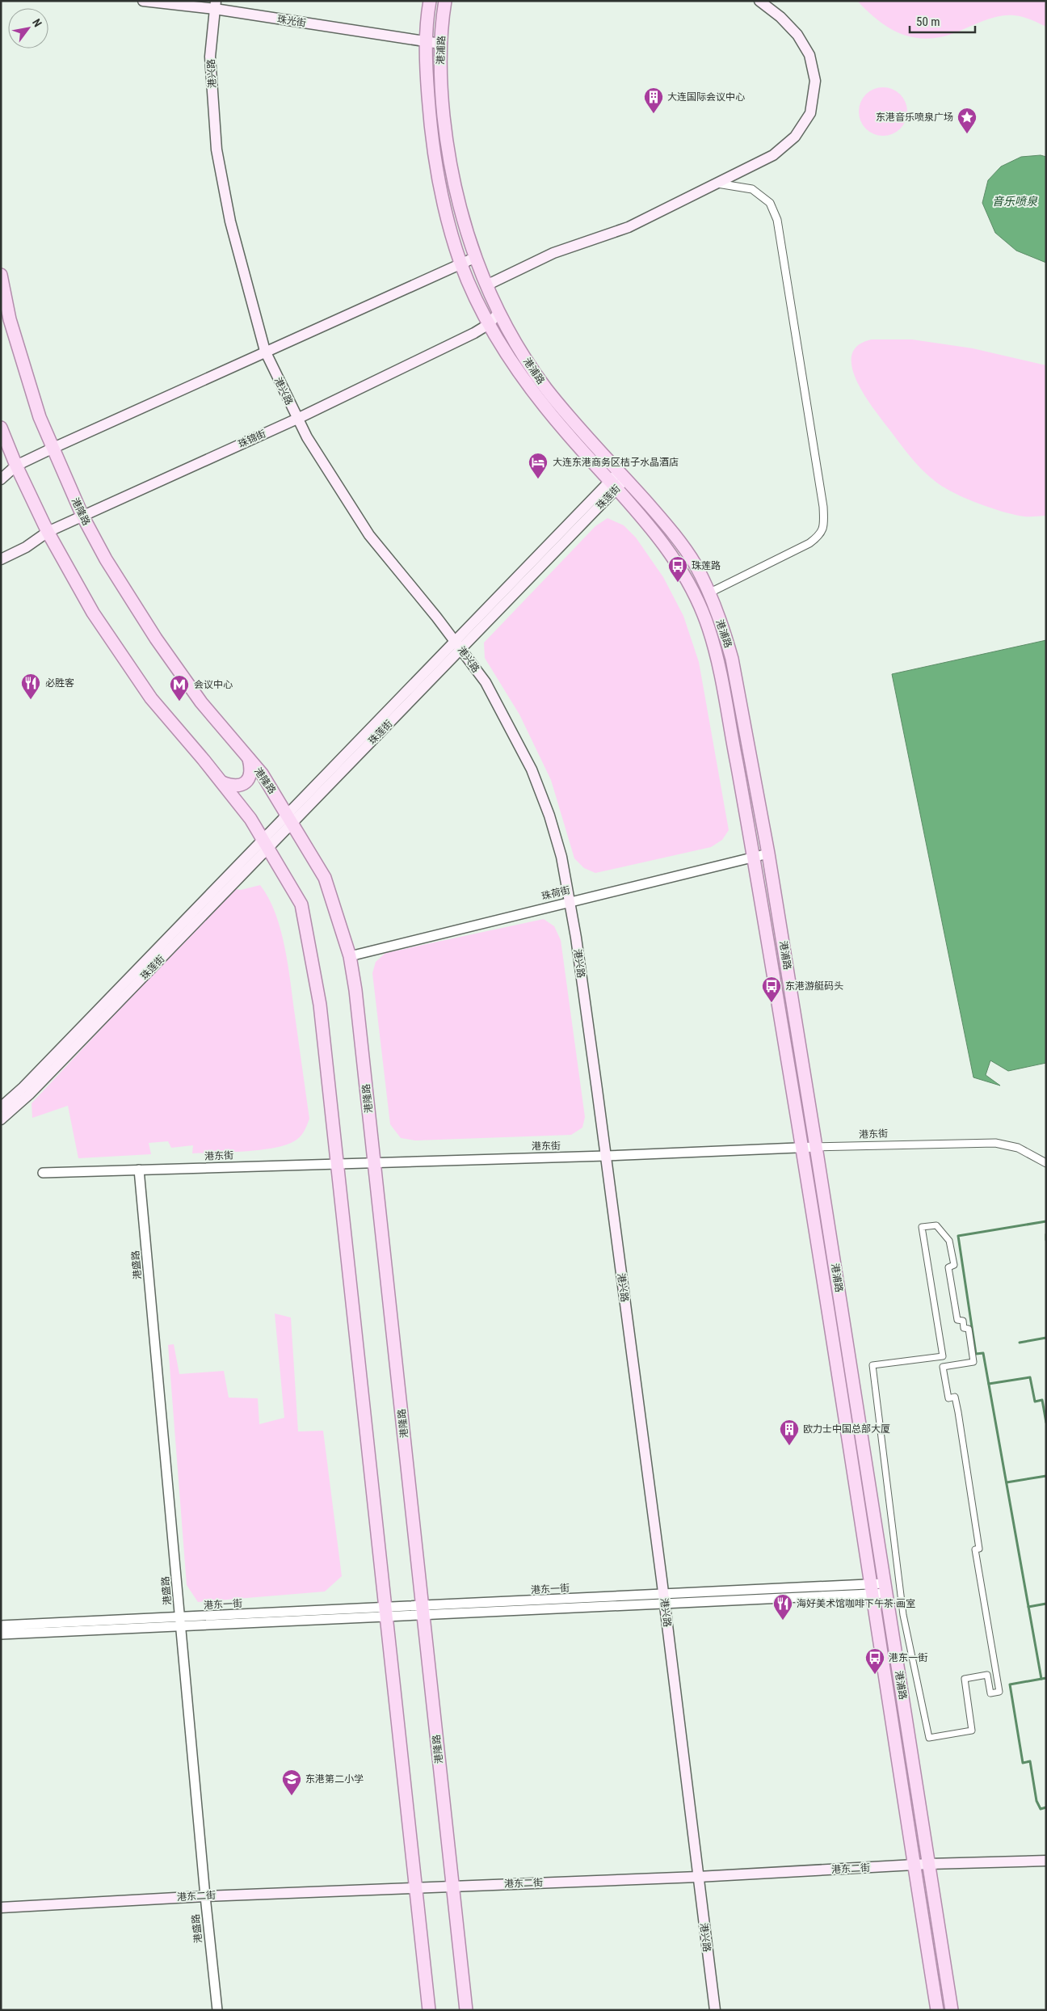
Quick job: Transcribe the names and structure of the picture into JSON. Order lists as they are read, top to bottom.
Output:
{
  "streets": {
    "main road": [
      "珠光街",
      "港浦路",
      "港兴路",
      "珠锦街",
      "珠莲街",
      "港隆路",
      "港东二街"
    ],
    "street": [
      "珠荷街",
      "港东街",
      "港盛路",
      "港东一街"
    ]
  },
  "crossings": [
    ["珠光街", "港浦路"],
    ["珠光街", "港兴路"],
    ["港浦路", "珠锦街"],
    ["港浦路", "珠莲街"],
    ["港浦路", "珠荷街"],
    ["港浦路", "港东街"],
    ["港浦路", "港东一街"],
    ["港浦路", "港东二街"],
    ["港兴路", "珠锦街"],
    ["港兴路", "珠莲街"],
    ["港兴路", "珠荷街"],
    ["港兴路", "港东街"],
    ["港兴路", "港东一街"],
    ["港兴路", "港东二街"],
    ["珠锦街", "港隆路"],
    ["珠莲街", "港隆路"],
    ["港隆路", "珠荷街"],
    ["港隆路", "港东街"],
    ["港隆路", "港东一街"],
    ["港隆路", "港东二街"],
    ["港东街", "港盛路"],
    ["港盛路", "港东一街"],
    ["港盛路", "港东二街"]
  ],
  "water": ["音乐喷泉"],
  "places": {
    "building": ["大连国际会议中心", "欧力士中国总部大厦"],
    "place": ["东港音乐喷泉广场"],
    "hotel": ["大连东港商务区桔子水晶酒店"],
    "bus stop": ["珠莲路", "东港游艇码头", "港东一街"],
    "restaurant": ["必胜客", "海好美术馆咖啡下午茶·画室"],
    "metro station": ["会议中心"],
    "school or university": ["东港第二小学"]
  },
  "scale_bar": "50 m",
  "north": "top right"
}
